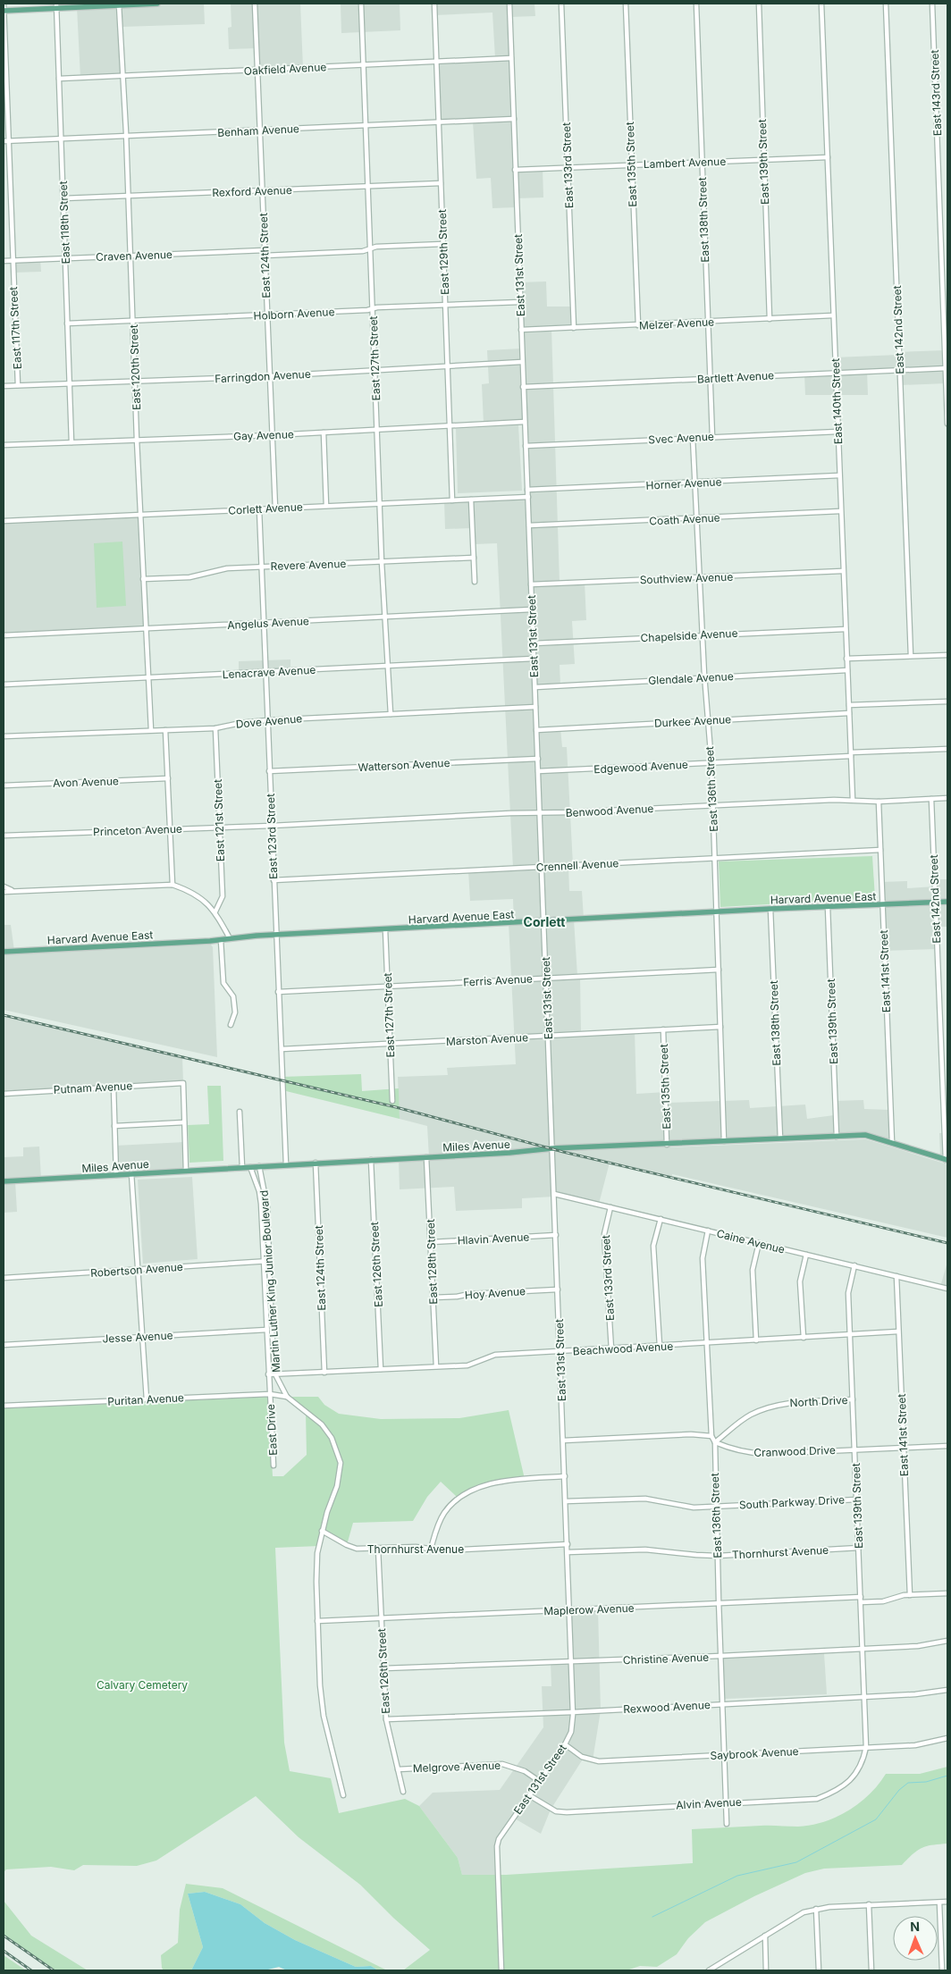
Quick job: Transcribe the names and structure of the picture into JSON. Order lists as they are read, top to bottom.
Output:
{
  "streets": {
    "main road": ["Harvard Avenue East", "Miles Avenue"],
    "street": [
      "Oakfield Avenue",
      "East 143rd Street",
      "Benham Avenue",
      "East 139th Street",
      "Lambert Avenue",
      "East 135th Street",
      "East 133rd Street",
      "Rexford Avenue",
      "East 138th Street",
      "East 118th Street",
      "East 129th Street",
      "Craven Avenue",
      "East 124th Street",
      "East 131st Street",
      "Holborn Avenue",
      "Melzer Avenue",
      "East 117th Street",
      "East 142nd Street",
      "East 127th Street",
      "East 120th Street",
      "Farringdon Avenue",
      "Bartlett Avenue",
      "East 140th Street",
      "Gay Avenue",
      "Svec Avenue",
      "Horner Avenue",
      "Corlett Avenue",
      "Coath Avenue",
      "Revere Avenue",
      "Southview Avenue",
      "Angelus Avenue",
      "Chapelside Avenue",
      "Lenacrave Avenue",
      "Glendale Avenue",
      "Dove Avenue",
      "Durkee Avenue",
      "Watterson Avenue",
      "Edgewood Avenue",
      "Avon Avenue",
      "East 136th Street",
      "Benwood Avenue",
      "East 121st Street",
      "Princeton Avenue",
      "East 123rd Street",
      "Crennell Avenue",
      "East 141st Street",
      "Ferris Avenue",
      "Marston Avenue",
      "Putnam Avenue",
      "Hlavin Avenue",
      "Caine Avenue",
      "East 128th Street",
      "East 126th Street",
      "Robertson Avenue",
      "Martin Luther King Junior Boulevard",
      "Hoy Avenue",
      "Jesse Avenue",
      "Beachwood Avenue",
      "Puritan Avenue",
      "North Drive",
      "East Drive",
      "Cranwood Drive",
      "South Parkway Drive",
      "Thornhurst Avenue",
      "Maplerow Avenue",
      "Christine Avenue",
      "Rexwood Avenue",
      "Saybrook Avenue",
      "Melgrove Avenue",
      "Alvin Avenue"
    ]
  },
  "crossings": [
    ["Oakfield Avenue", "East 118th Street"],
    ["Oakfield Avenue", "East 129th Street"],
    ["Oakfield Avenue", "East 124th Street"],
    ["Oakfield Avenue", "East 131st Street"],
    ["Oakfield Avenue", "East 127th Street"],
    ["Oakfield Avenue", "East 120th Street"],
    ["East 143rd Street", "Bartlett Avenue"],
    ["Benham Avenue", "East 118th Street"],
    ["Benham Avenue", "East 129th Street"],
    ["Benham Avenue", "East 124th Street"],
    ["Benham Avenue", "East 131st Street"],
    ["Benham Avenue", "East 117th Street"],
    ["Benham Avenue", "East 127th Street"],
    ["Benham Avenue", "East 120th Street"],
    ["East 139th Street", "Lambert Avenue"],
    ["East 139th Street", "Melzer Avenue"],
    ["East 139th Street", "Harvard Avenue East"],
    ["East 139th Street", "Miles Avenue"],
    ["East 139th Street", "Caine Avenue"],
    ["East 139th Street", "Beachwood Avenue"],
    ["East 139th Street", "North Drive"],
    ["East 139th Street", "Cranwood Drive"],
    ["East 139th Street", "South Parkway Drive"],
    ["East 139th Street", "Thornhurst Avenue"],
    ["East 139th Street", "Maplerow Avenue"],
    ["East 139th Street", "Christine Avenue"],
    ["East 139th Street", "Rexwood Avenue"],
    ["East 139th Street", "Saybrook Avenue"],
    ["East 139th Street", "Alvin Avenue"],
    ["Lambert Avenue", "East 135th Street"],
    ["Lambert Avenue", "East 133rd Street"],
    ["Lambert Avenue", "East 138th Street"],
    ["Lambert Avenue", "East 131st Street"],
    ["Lambert Avenue", "East 140th Street"],
    ["East 135th Street", "Melzer Avenue"],
    ["East 135th Street", "Marston Avenue"],
    ["East 135th Street", "Miles Avenue"],
    ["East 133rd Street", "Melzer Avenue"],
    ["East 133rd Street", "Caine Avenue"],
    ["East 133rd Street", "Beachwood Avenue"],
    ["Rexford Avenue", "East 118th Street"],
    ["Rexford Avenue", "East 129th Street"],
    ["Rexford Avenue", "East 124th Street"],
    ["Rexford Avenue", "East 127th Street"],
    ["Rexford Avenue", "East 120th Street"],
    ["East 138th Street", "Melzer Avenue"],
    ["East 138th Street", "Bartlett Avenue"],
    ["East 138th Street", "Svec Avenue"],
    ["East 138th Street", "Harvard Avenue East"],
    ["East 138th Street", "Miles Avenue"],
    ["East 118th Street", "Craven Avenue"],
    ["East 118th Street", "Holborn Avenue"],
    ["East 118th Street", "Farringdon Avenue"],
    ["East 118th Street", "Gay Avenue"],
    ["East 129th Street", "Craven Avenue"],
    ["East 129th Street", "Holborn Avenue"],
    ["East 129th Street", "Farringdon Avenue"],
    ["East 129th Street", "Gay Avenue"],
    ["East 129th Street", "Corlett Avenue"],
    ["Craven Avenue", "East 124th Street"],
    ["Craven Avenue", "East 117th Street"],
    ["Craven Avenue", "East 127th Street"],
    ["Craven Avenue", "East 120th Street"],
    ["East 124th Street", "Holborn Avenue"],
    ["East 124th Street", "Farringdon Avenue"],
    ["East 124th Street", "Gay Avenue"],
    ["East 124th Street", "Corlett Avenue"],
    ["East 124th Street", "Miles Avenue"],
    ["East 124th Street", "Beachwood Avenue"],
    ["East 131st Street", "Holborn Avenue"],
    ["East 131st Street", "Melzer Avenue"],
    ["East 131st Street", "Farringdon Avenue"],
    ["East 131st Street", "Bartlett Avenue"],
    ["East 131st Street", "Gay Avenue"],
    ["East 131st Street", "Svec Avenue"],
    ["East 131st Street", "Horner Avenue"],
    ["East 131st Street", "Corlett Avenue"],
    ["East 131st Street", "Coath Avenue"],
    ["East 131st Street", "Southview Avenue"],
    ["East 131st Street", "Angelus Avenue"],
    ["East 131st Street", "Chapelside Avenue"],
    ["East 131st Street", "Lenacrave Avenue"],
    ["East 131st Street", "Glendale Avenue"],
    ["East 131st Street", "Dove Avenue"],
    ["East 131st Street", "Durkee Avenue"],
    ["East 131st Street", "Watterson Avenue"],
    ["East 131st Street", "Edgewood Avenue"],
    ["East 131st Street", "Benwood Avenue"],
    ["East 131st Street", "Crennell Avenue"],
    ["East 131st Street", "Harvard Avenue East"],
    ["East 131st Street", "Ferris Avenue"],
    ["East 131st Street", "Marston Avenue"],
    ["East 131st Street", "Miles Avenue"],
    ["East 131st Street", "Hlavin Avenue"],
    ["East 131st Street", "Caine Avenue"],
    ["East 131st Street", "Hoy Avenue"],
    ["East 131st Street", "Beachwood Avenue"],
    ["East 131st Street", "South Parkway Drive"],
    ["East 131st Street", "Thornhurst Avenue"],
    ["East 131st Street", "Maplerow Avenue"],
    ["East 131st Street", "Christine Avenue"],
    ["East 131st Street", "Rexwood Avenue"],
    ["East 131st Street", "Saybrook Avenue"],
    ["East 131st Street", "Melgrove Avenue"],
    ["East 131st Street", "Alvin Avenue"],
    ["Holborn Avenue", "East 127th Street"],
    ["Holborn Avenue", "East 120th Street"],
    ["Melzer Avenue", "East 140th Street"],
    ["East 117th Street", "Farringdon Avenue"],
    ["East 142nd Street", "Bartlett Avenue"],
    ["East 142nd Street", "Benwood Avenue"],
    ["East 142nd Street", "Harvard Avenue East"],
    ["East 142nd Street", "Miles Avenue"],
    ["East 127th Street", "Farringdon Avenue"],
    ["East 127th Street", "Gay Avenue"],
    ["East 127th Street", "Corlett Avenue"],
    ["East 127th Street", "Revere Avenue"],
    ["East 127th Street", "Angelus Avenue"],
    ["East 127th Street", "Lenacrave Avenue"],
    ["East 127th Street", "Dove Avenue"],
    ["East 127th Street", "Harvard Avenue East"],
    ["East 127th Street", "Ferris Avenue"],
    ["East 127th Street", "Marston Avenue"],
    ["East 120th Street", "Farringdon Avenue"],
    ["East 120th Street", "Gay Avenue"],
    ["East 120th Street", "Corlett Avenue"],
    ["East 120th Street", "Revere Avenue"],
    ["East 120th Street", "Angelus Avenue"],
    ["East 120th Street", "Lenacrave Avenue"],
    ["East 120th Street", "Dove Avenue"],
    ["Bartlett Avenue", "East 140th Street"],
    ["East 140th Street", "Svec Avenue"],
    ["East 140th Street", "Horner Avenue"],
    ["East 140th Street", "Coath Avenue"],
    ["East 140th Street", "Southview Avenue"],
    ["East 140th Street", "Chapelside Avenue"],
    ["East 140th Street", "Glendale Avenue"],
    ["East 140th Street", "Durkee Avenue"],
    ["East 140th Street", "Edgewood Avenue"],
    ["East 140th Street", "Benwood Avenue"],
    ["Svec Avenue", "East 136th Street"],
    ["Horner Avenue", "East 136th Street"],
    ["Corlett Avenue", "East 123rd Street"],
    ["Coath Avenue", "East 136th Street"],
    ["Revere Avenue", "East 123rd Street"],
    ["Southview Avenue", "East 136th Street"],
    ["Angelus Avenue", "East 123rd Street"],
    ["Chapelside Avenue", "East 136th Street"],
    ["Lenacrave Avenue", "East 123rd Street"],
    ["Glendale Avenue", "East 136th Street"],
    ["Dove Avenue", "East 121st Street"],
    ["Dove Avenue", "East 123rd Street"],
    ["Durkee Avenue", "East 136th Street"],
    ["Watterson Avenue", "East 123rd Street"],
    ["Edgewood Avenue", "East 136th Street"],
    ["East 136th Street", "Benwood Avenue"],
    ["East 136th Street", "Crennell Avenue"],
    ["East 136th Street", "Harvard Avenue East"],
    ["East 136th Street", "Ferris Avenue"],
    ["East 136th Street", "Marston Avenue"],
    ["East 136th Street", "Miles Avenue"],
    ["East 136th Street", "Caine Avenue"],
    ["East 136th Street", "Beachwood Avenue"],
    ["East 136th Street", "North Drive"],
    ["East 136th Street", "Cranwood Drive"],
    ["East 136th Street", "South Parkway Drive"],
    ["East 136th Street", "Thornhurst Avenue"],
    ["East 136th Street", "Maplerow Avenue"],
    ["East 136th Street", "Christine Avenue"],
    ["East 136th Street", "Rexwood Avenue"],
    ["East 136th Street", "Saybrook Avenue"],
    ["East 136th Street", "Alvin Avenue"],
    ["Benwood Avenue", "Princeton Avenue"],
    ["Benwood Avenue", "East 123rd Street"],
    ["Benwood Avenue", "East 141st Street"],
    ["East 121st Street", "Princeton Avenue"],
    ["Princeton Avenue", "East 123rd Street"],
    ["East 123rd Street", "Crennell Avenue"],
    ["East 123rd Street", "Harvard Avenue East"],
    ["East 123rd Street", "Ferris Avenue"],
    ["East 123rd Street", "Marston Avenue"],
    ["East 123rd Street", "Miles Avenue"],
    ["Crennell Avenue", "East 141st Street"],
    ["Harvard Avenue East", "East 141st Street"],
    ["East 141st Street", "Miles Avenue"],
    ["East 141st Street", "Caine Avenue"],
    ["East 141st Street", "Beachwood Avenue"],
    ["East 141st Street", "Cranwood Drive"],
    ["Miles Avenue", "East 128th Street"],
    ["Miles Avenue", "East 126th Street"],
    ["Miles Avenue", "Martin Luther King Junior Boulevard"],
    ["Hlavin Avenue", "East 128th Street"],
    ["East 128th Street", "Hoy Avenue"],
    ["East 128th Street", "Beachwood Avenue"],
    ["East 126th Street", "Beachwood Avenue"],
    ["East 126th Street", "Thornhurst Avenue"],
    ["East 126th Street", "Maplerow Avenue"],
    ["East 126th Street", "Christine Avenue"],
    ["East 126th Street", "Rexwood Avenue"],
    ["East 126th Street", "Melgrove Avenue"],
    ["Robertson Avenue", "Martin Luther King Junior Boulevard"],
    ["Martin Luther King Junior Boulevard", "Jesse Avenue"],
    ["Martin Luther King Junior Boulevard", "Beachwood Avenue"],
    ["Martin Luther King Junior Boulevard", "Puritan Avenue"],
    ["Martin Luther King Junior Boulevard", "East Drive"],
    ["Martin Luther King Junior Boulevard", "Thornhurst Avenue"],
    ["Martin Luther King Junior Boulevard", "Maplerow Avenue"],
    ["Puritan Avenue", "East Drive"],
    ["North Drive", "Cranwood Drive"],
    ["Saybrook Avenue", "Alvin Avenue"]
  ],
  "districts": ["Corlett"],
  "parks": ["Calvary Cemetery"],
  "north": "top"
}
